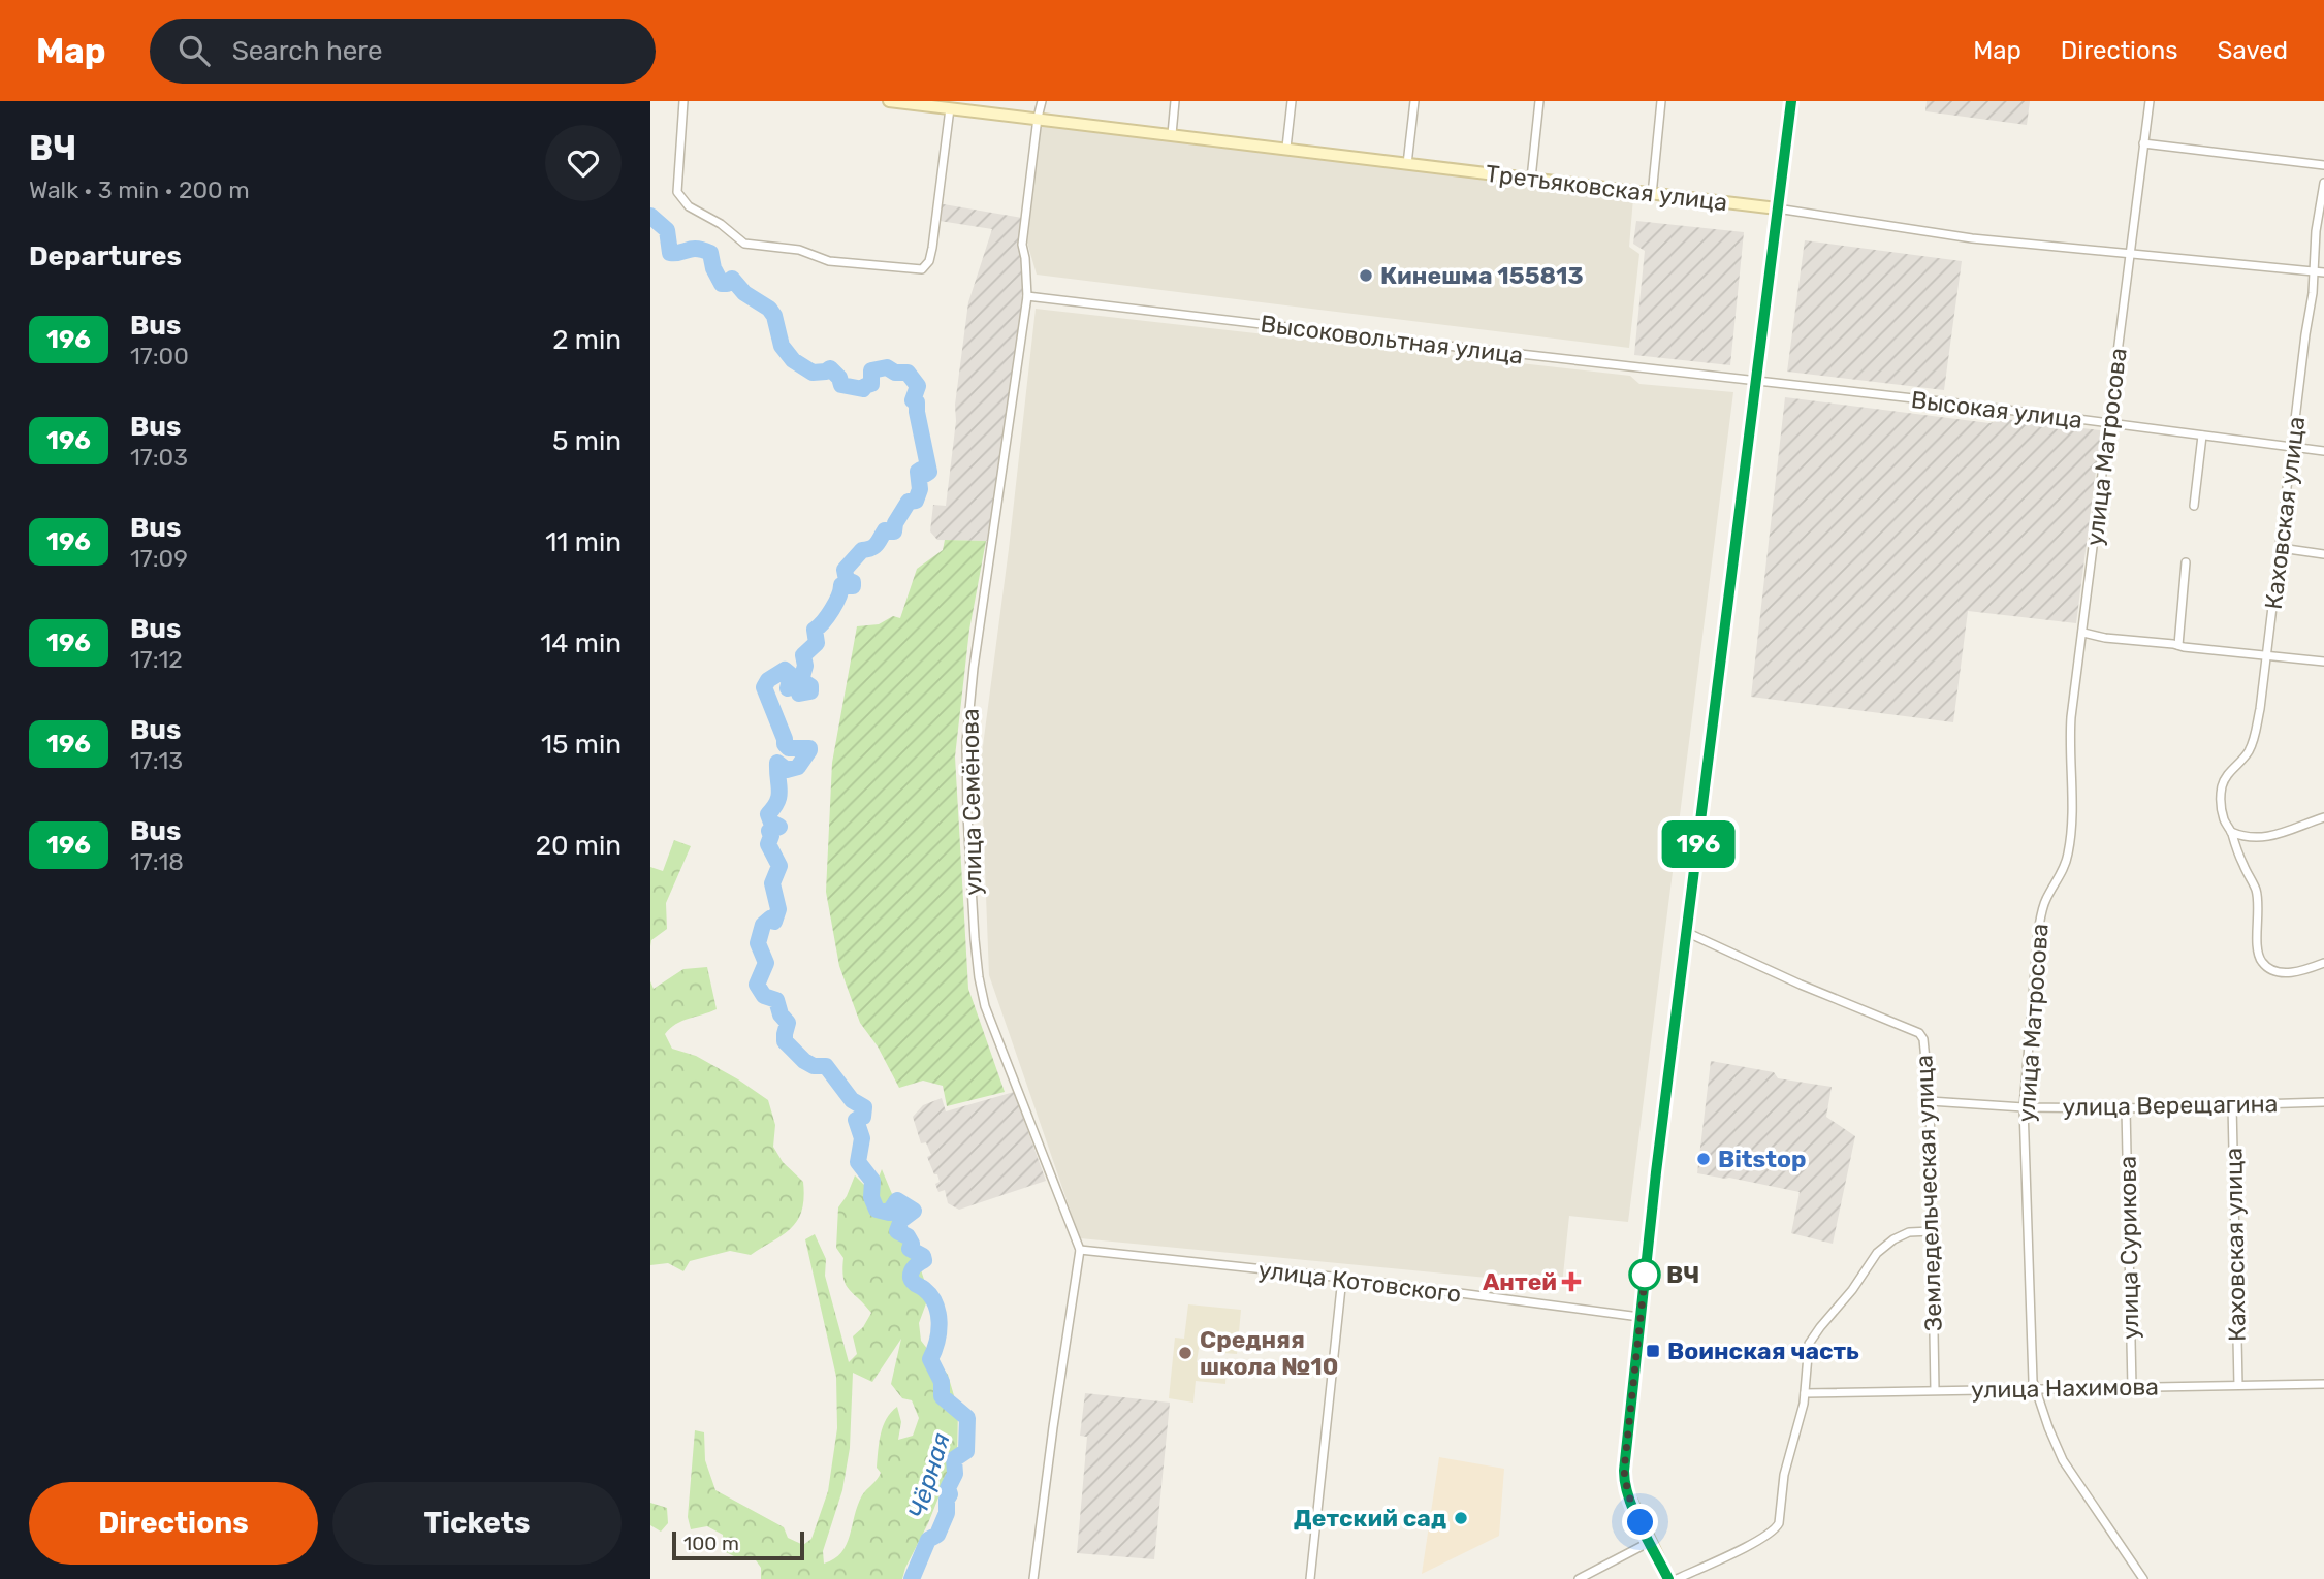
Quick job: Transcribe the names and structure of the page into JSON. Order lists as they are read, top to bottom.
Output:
{
  "streets": {
    "street": [
      "Третьяковская улица",
      "Высоковольтная улица",
      "Высокая улица",
      "улица Матросова",
      "Каховская улица",
      "улица Семёнова",
      "улица Верещагина",
      "Земледельческая улица",
      "улица Сурикова",
      "улица Котовского",
      "улица Нахимова"
    ]
  },
  "crossings": [
    ["Третьяковская улица", "улица Матросова"],
    ["Третьяковская улица", "Каховская улица"],
    ["Третьяковская улица", "улица Семёнова"],
    ["Высоковольтная улица", "Высокая улица"],
    ["Высоковольтная улица", "улица Семёнова"],
    ["Высокая улица", "улица Матросова"],
    ["Высокая улица", "Каховская улица"],
    ["улица Матросова", "улица Верещагина"],
    ["улица Матросова", "улица Нахимова"],
    ["Каховская улица", "улица Верещагина"],
    ["Каховская улица", "улица Нахимова"],
    ["улица Семёнова", "улица Котовского"],
    ["улица Верещагина", "Земледельческая улица"],
    ["улица Верещагина", "улица Сурикова"],
    ["Земледельческая улица", "улица Нахимова"],
    ["улица Сурикова", "улица Нахимова"]
  ],
  "water": ["Чёрная"],
  "places": {
    "other": [
      "Кинешма 155813",
      "Bitstop",
      "ВЧ",
      "Средняя школа №10",
      "Детский сад"
    ],
    "health": ["Антей"],
    "transit": ["Воинская часть"]
  },
  "lines": ["bus line 196"],
  "scale_bar": "100 m",
  "page": {
    "header": "Map",
    "search": "Search here",
    "nav": ["Map", "Directions", "Saved"],
    "heading": [
      ["ВЧ", "Walk · 3 min · 200 m"],
      "Departures"
    ],
    "on_map": "196",
    "list": [
      {
        "mark": "196",
        "name": "Bus",
        "note": "17:00",
        "value": "2 min"
      },
      {
        "mark": "196",
        "name": "Bus",
        "note": "17:03",
        "value": "5 min"
      },
      {
        "mark": "196",
        "name": "Bus",
        "note": "17:09",
        "value": "11 min"
      },
      {
        "mark": "196",
        "name": "Bus",
        "note": "17:12",
        "value": "14 min"
      },
      {
        "mark": "196",
        "name": "Bus",
        "note": "17:13",
        "value": "15 min"
      },
      {
        "mark": "196",
        "name": "Bus",
        "note": "17:18",
        "value": "20 min"
      }
    ],
    "buttons": ["Directions", "Tickets"],
    "scale": "100 m"
  }
}
